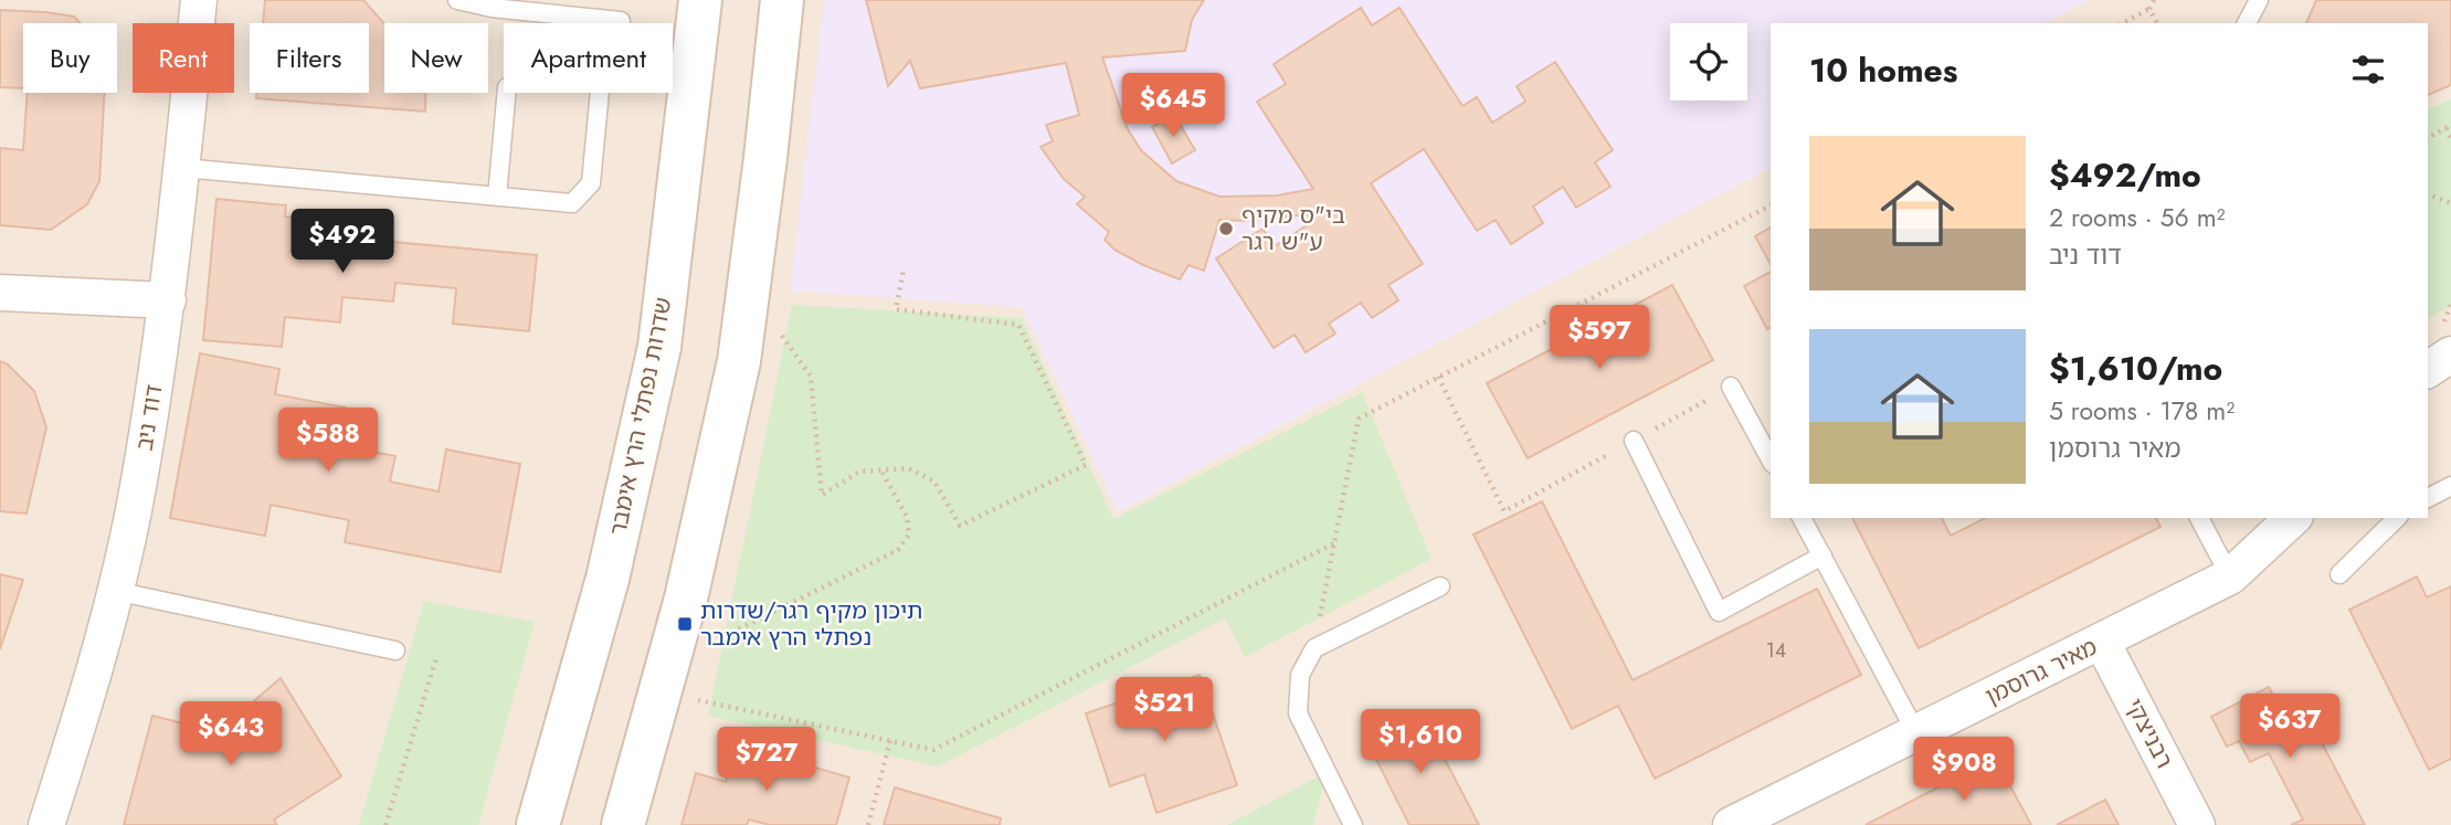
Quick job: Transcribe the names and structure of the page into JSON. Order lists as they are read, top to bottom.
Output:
{
  "streets": {
    "main road": ["שדרות נפתלי הרץ אימבר"],
    "street": ["דוד ניב", "מאיר גרוסמן", "רבניצקי"]
  },
  "crossings": [
    ["מאיר גרוסמן", "רבניצקי"]
  ],
  "places": {
    "other": ["בי\"ס מקיף ע\"ש רגר"],
    "transit": ["תיכון מקיף רגר/שדרות נפתלי הרץ אימבר"]
  },
  "house_numbers": ["14"],
  "page": {
    "chip": [
      "Buy",
      "Rent",
      "Filters",
      "New",
      "Apartment"
    ],
    "heading": "10 homes",
    "price": [
      "$645",
      "$492",
      "$597",
      "$588",
      "$521",
      "$637",
      "$643",
      "$1,610",
      "$727",
      "$908"
    ],
    "list": [
      {
        "name": "$492/mo",
        "note": "2 rooms · 56 m² · דוד ניב"
      },
      {
        "name": "$1,610/mo",
        "note": "5 rooms · 178 m² · מאיר גרוסמן"
      }
    ]
  }
}
